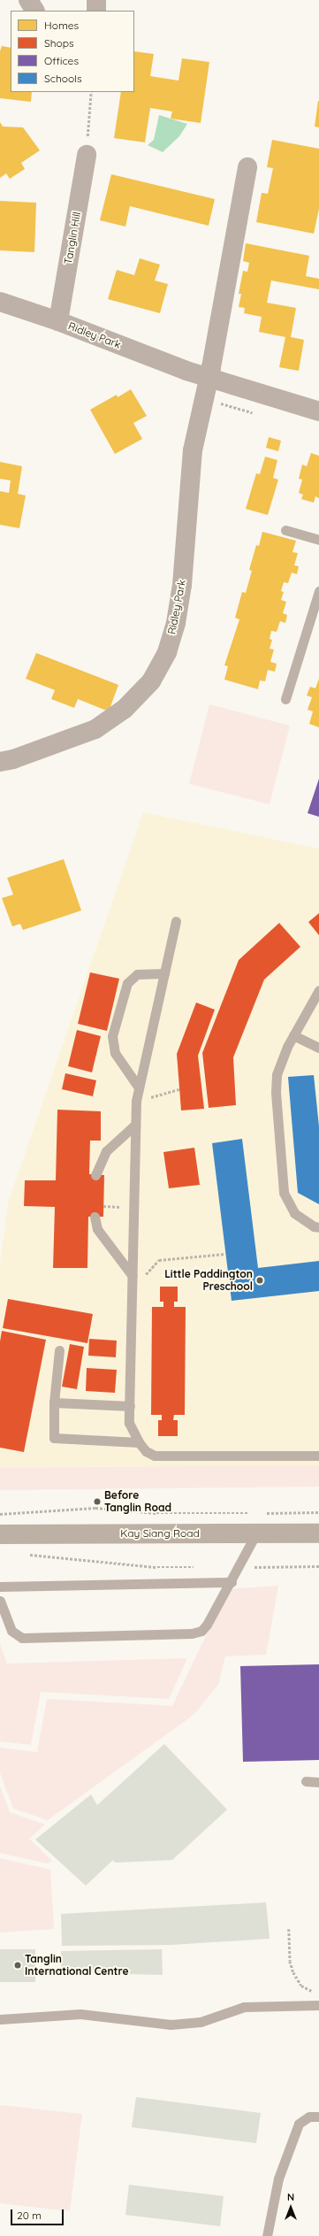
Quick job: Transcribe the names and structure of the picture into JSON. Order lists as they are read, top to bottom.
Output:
{
  "streets": {
    "street": ["Tanglin Hill", "Ridley Park", "Kay Siang Road"]
  },
  "crossings": [
    ["Tanglin Hill", "Ridley Park"]
  ],
  "places": ["Little Paddington Preschool", "Before Tanglin Road", "Tanglin International Centre"],
  "legend": [
    "Homes",
    "Shops",
    "Offices",
    "Schools"
  ],
  "scale_bar": "20 m",
  "north": "top"
}
